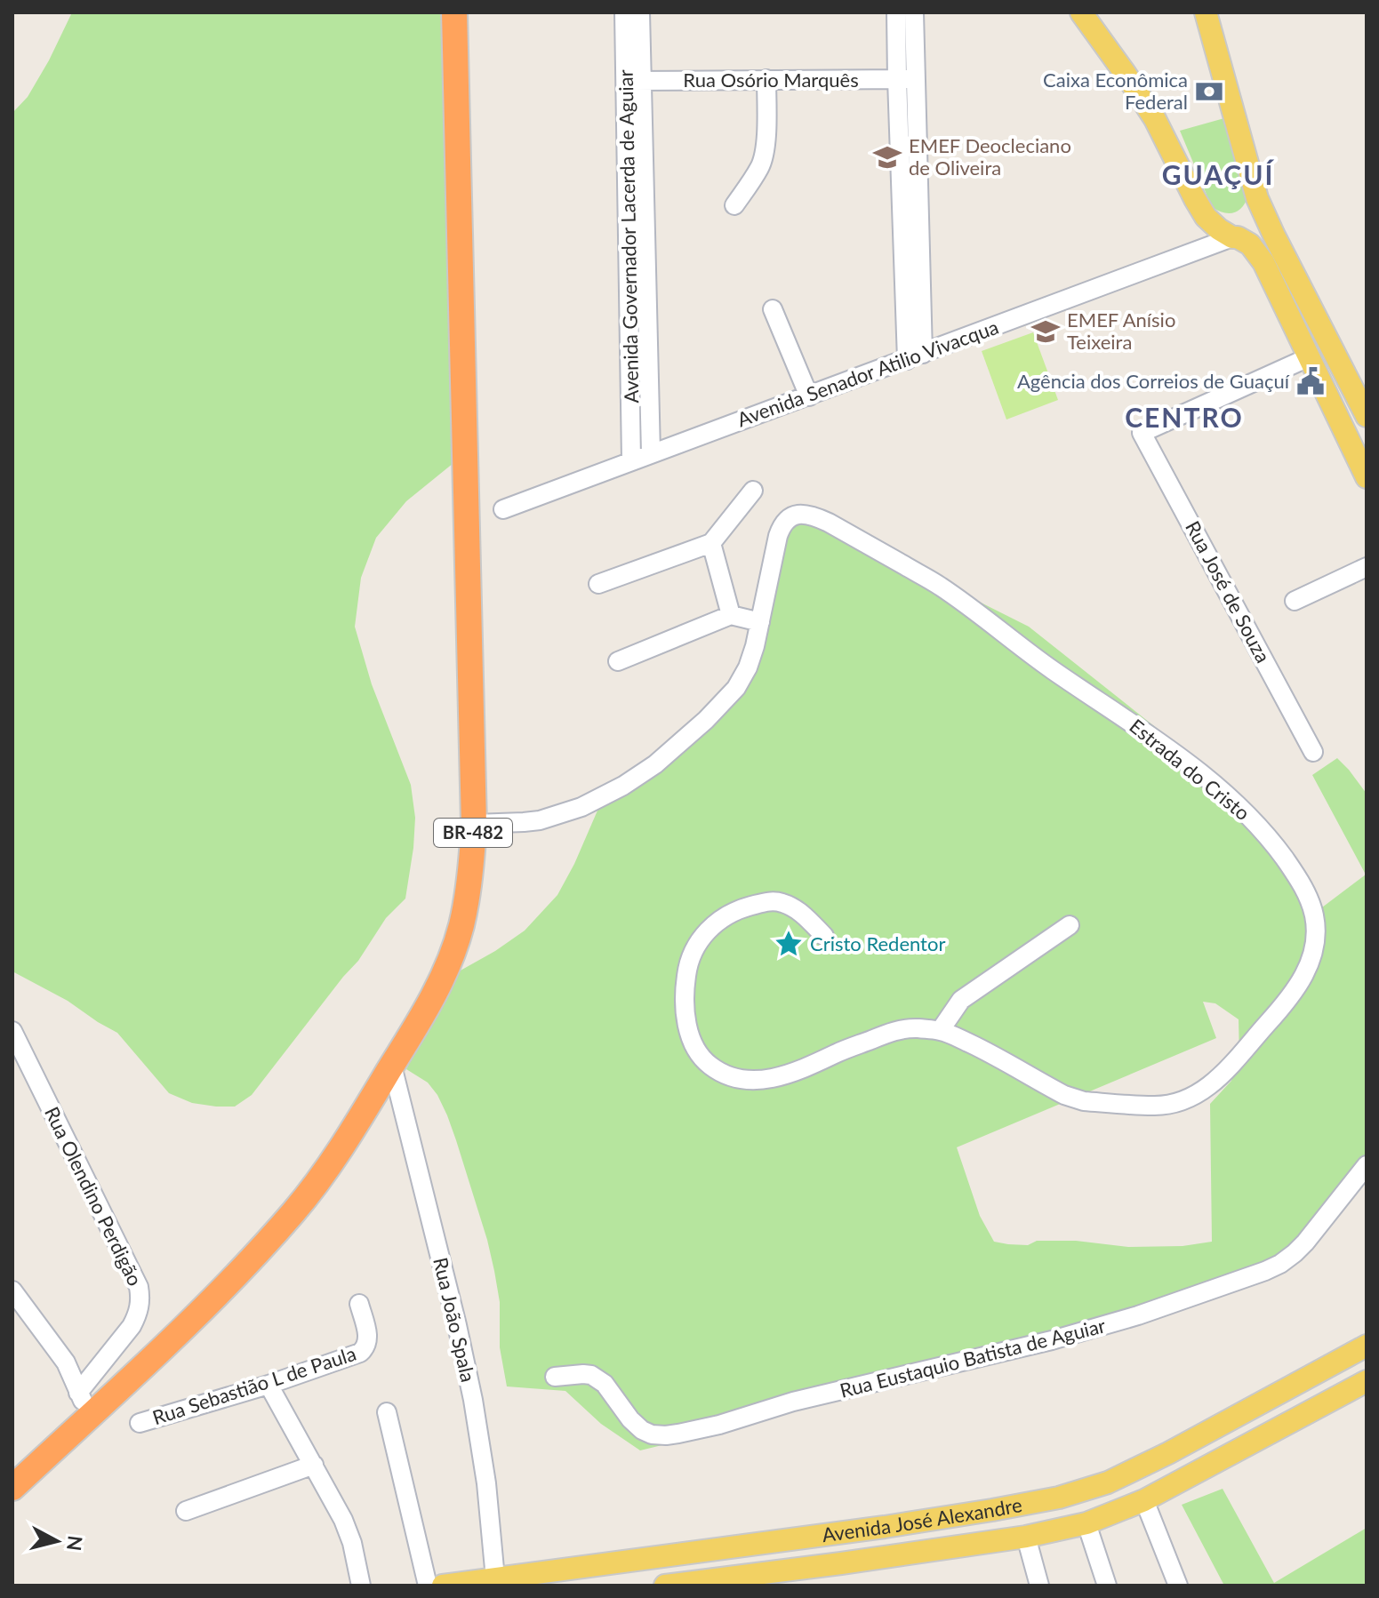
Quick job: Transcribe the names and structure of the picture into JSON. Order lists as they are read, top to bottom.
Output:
{
  "streets": {
    "highway": ["BR-482"],
    "main road": ["Avenida José Alexandre"],
    "street": [
      "Rua Osório Marquês",
      "Avenida Governador Lacerda de Aguiar",
      "Avenida Senador Atilio Vivacqua",
      "Rua José de Souza",
      "Estrada do Cristo",
      "Rua Olendino Perdigão",
      "Rua João Spala",
      "Rua Eustaquio Batista de Aguiar",
      "Rua Sebastião L de Paula"
    ]
  },
  "crossings": [
    ["Rua Osório Marquês", "Avenida Governador Lacerda de Aguiar"],
    ["Avenida Governador Lacerda de Aguiar", "Avenida Senador Atilio Vivacqua"],
    ["Estrada do Cristo", "BR-482"],
    ["BR-482", "Rua João Spala"],
    ["Rua João Spala", "Avenida José Alexandre"]
  ],
  "districts": ["GUAÇUÍ", "CENTRO"],
  "places": {
    "bank": ["Caixa Econômica Federal"],
    "school or university": ["EMEF Deocleciano de Oliveira", "EMEF Anísio Teixeira"],
    "public building": ["Agência dos Correios de Guaçuí"],
    "place": ["Cristo Redentor"]
  },
  "north": "right"
}
